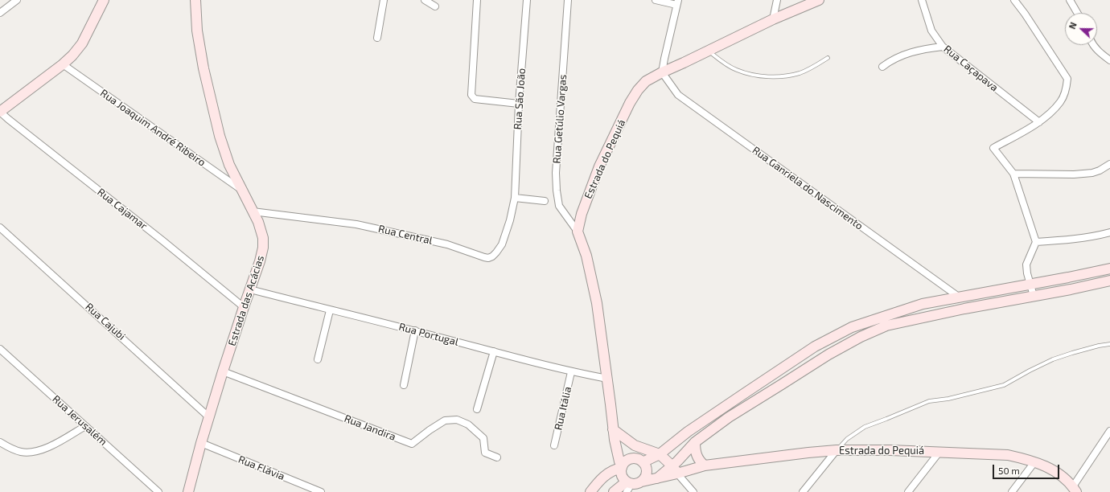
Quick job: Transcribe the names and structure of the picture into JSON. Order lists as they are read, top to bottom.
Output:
{
  "streets": {
    "main road": ["Estrada do Pequiá", "Estrada das Acácias"],
    "street": [
      "Rua Caçapava",
      "Rua São João",
      "Rua Getúlio Vargas",
      "Rua Joaquim André Ribeiro",
      "Rua Ganriela do Nascimento",
      "Rua Cajamar",
      "Rua Central",
      "Rua Cajubi",
      "Rua Portugal",
      "Rua Itália",
      "Rua Jerusalém",
      "Rua Jandira",
      "Rua Flávia"
    ]
  },
  "crossings": [
    ["Rua São João", "Rua Central"],
    ["Rua Getúlio Vargas", "Estrada do Pequiá"],
    ["Rua Joaquim André Ribeiro", "Estrada das Acácias"],
    ["Estrada do Pequiá", "Rua Ganriela do Nascimento"],
    ["Rua Cajamar", "Estrada das Acácias"],
    ["Rua Central", "Estrada das Acácias"],
    ["Estrada das Acácias", "Rua Cajubi"],
    ["Estrada das Acácias", "Rua Portugal"],
    ["Estrada das Acácias", "Rua Jandira"],
    ["Estrada das Acácias", "Rua Flávia"],
    ["Rua Portugal", "Rua Itália"]
  ],
  "scale_bar": "50 m",
  "north": "left"
}
